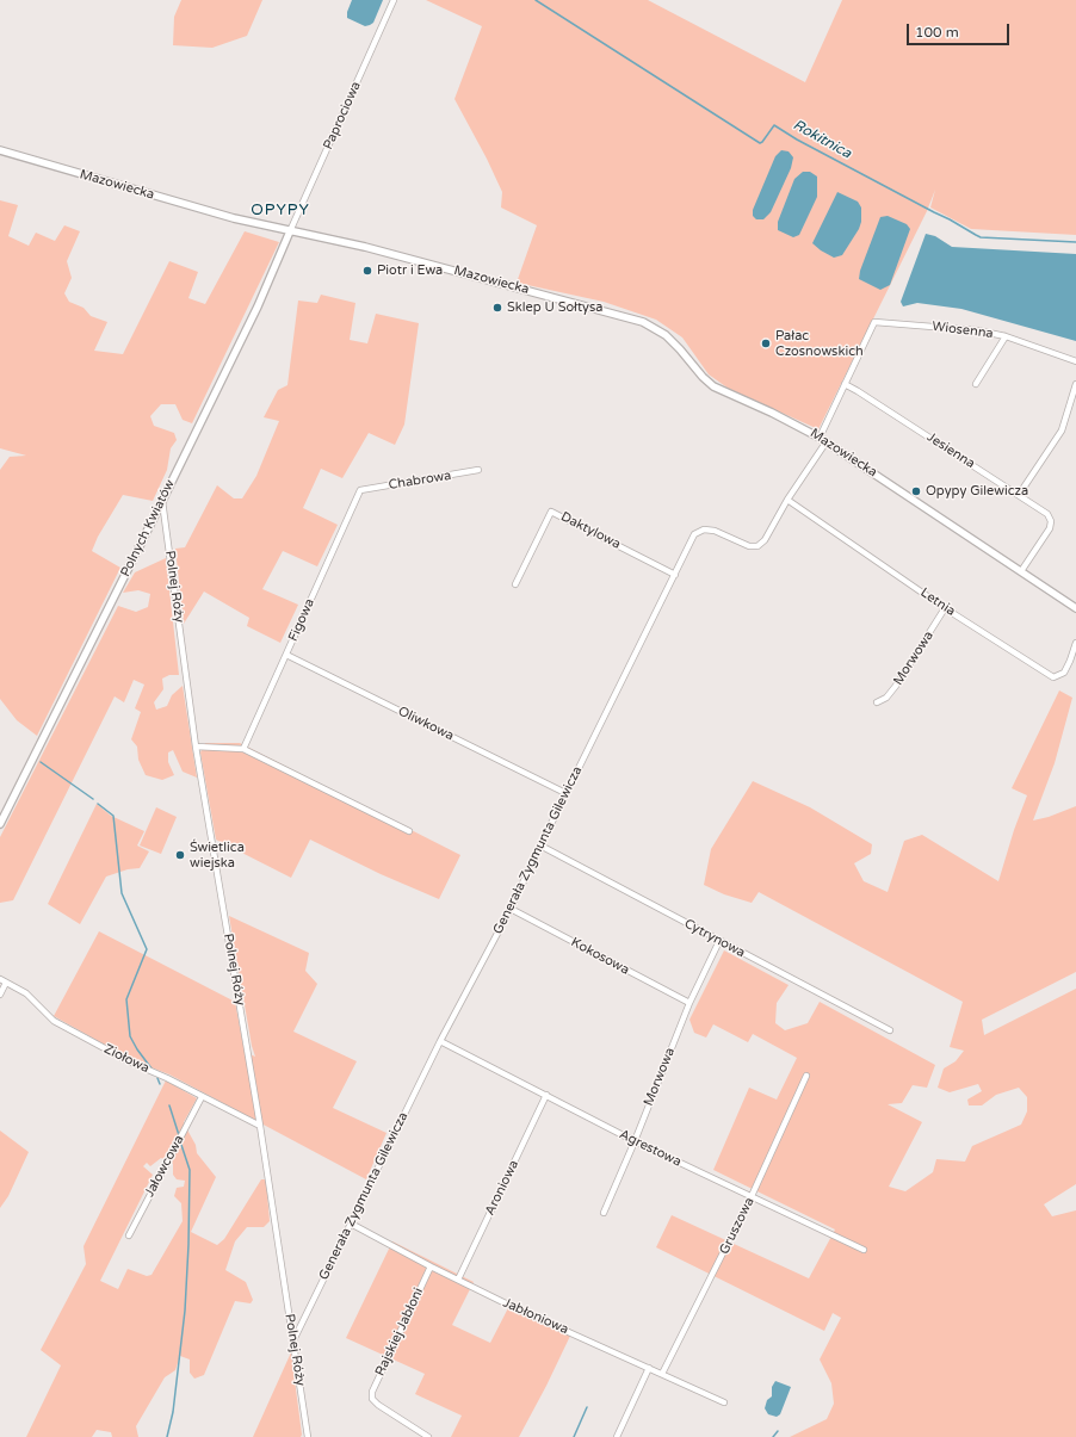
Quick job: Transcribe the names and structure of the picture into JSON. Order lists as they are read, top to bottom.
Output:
{
  "streets": {
    "street": [
      "Paprociowa",
      "Mazowiecka",
      "Wiosenna",
      "Jesienna",
      "Chabrowa",
      "Polnych Kwiatów",
      "Daktylowa",
      "Polnej Róży",
      "Letnia",
      "Figowa",
      "Morwowa",
      "Oliwkowa",
      "Generała Zygmunta Gilewicza",
      "Cytrynowa",
      "Kokosowa",
      "Ziołowa",
      "Agrestowa",
      "Jałowcowa",
      "Aroniowa",
      "Gruszowa",
      "Jabłoniowa",
      "Rajskiej Jabłoni"
    ]
  },
  "crossings": [
    ["Paprociowa", "Mazowiecka"],
    ["Paprociowa", "Polnych Kwiatów"],
    ["Mazowiecka", "Jesienna"],
    ["Mazowiecka", "Polnych Kwiatów"],
    ["Mazowiecka", "Generała Zygmunta Gilewicza"],
    ["Wiosenna", "Jesienna"],
    ["Chabrowa", "Figowa"],
    ["Polnych Kwiatów", "Polnej Róży"],
    ["Daktylowa", "Generała Zygmunta Gilewicza"],
    ["Polnej Róży", "Generała Zygmunta Gilewicza"],
    ["Polnej Róży", "Ziołowa"],
    ["Letnia", "Morwowa"],
    ["Letnia", "Generała Zygmunta Gilewicza"],
    ["Figowa", "Oliwkowa"],
    ["Morwowa", "Cytrynowa"],
    ["Morwowa", "Kokosowa"],
    ["Morwowa", "Agrestowa"],
    ["Oliwkowa", "Generała Zygmunta Gilewicza"],
    ["Generała Zygmunta Gilewicza", "Cytrynowa"],
    ["Generała Zygmunta Gilewicza", "Kokosowa"],
    ["Generała Zygmunta Gilewicza", "Agrestowa"],
    ["Generała Zygmunta Gilewicza", "Jabłoniowa"],
    ["Ziołowa", "Jałowcowa"],
    ["Agrestowa", "Aroniowa"],
    ["Agrestowa", "Gruszowa"],
    ["Aroniowa", "Jabłoniowa"],
    ["Gruszowa", "Jabłoniowa"],
    ["Jabłoniowa", "Rajskiej Jabłoni"]
  ],
  "districts": ["OPYPY"],
  "water": ["Rokitnica"],
  "places": [
    "Piotr i Ewa",
    "Sklep U Sołtysa",
    "Pałac Czosnowskich",
    "Opypy Gilewicza",
    "Świetlica wiejska"
  ],
  "scale_bar": "100 m"
}
